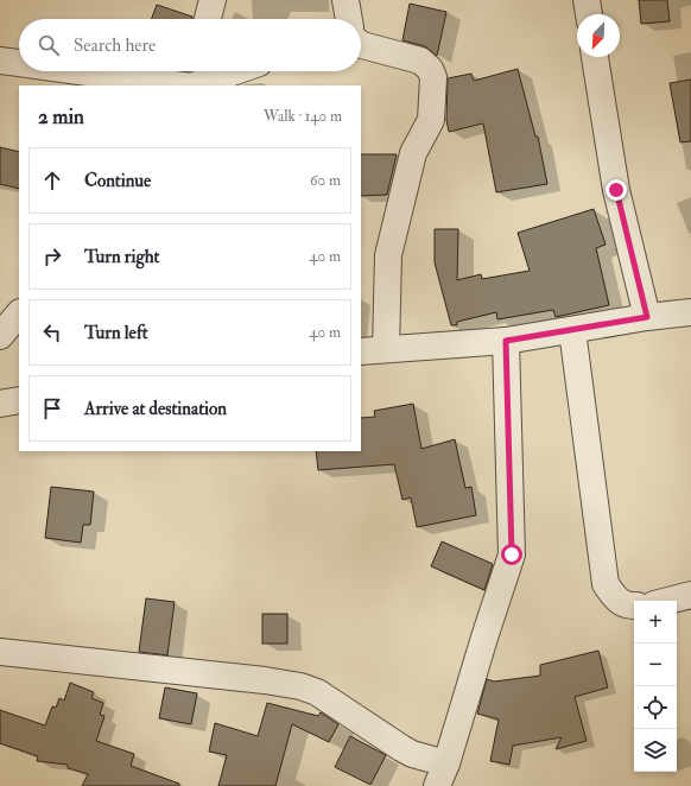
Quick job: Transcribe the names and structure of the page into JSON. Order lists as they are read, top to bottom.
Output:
{
  "north": "bottom left",
  "page": {
    "search": "Search here",
    "heading": ["2 min", "Walk · 140 m"],
    "list": [
      ["Continue", "60 m"],
      ["Turn right", "40 m"],
      ["Turn left", "40 m"],
      "Arrive at destination"
    ],
    "map_buttons": ["+", "−"]
  }
}
